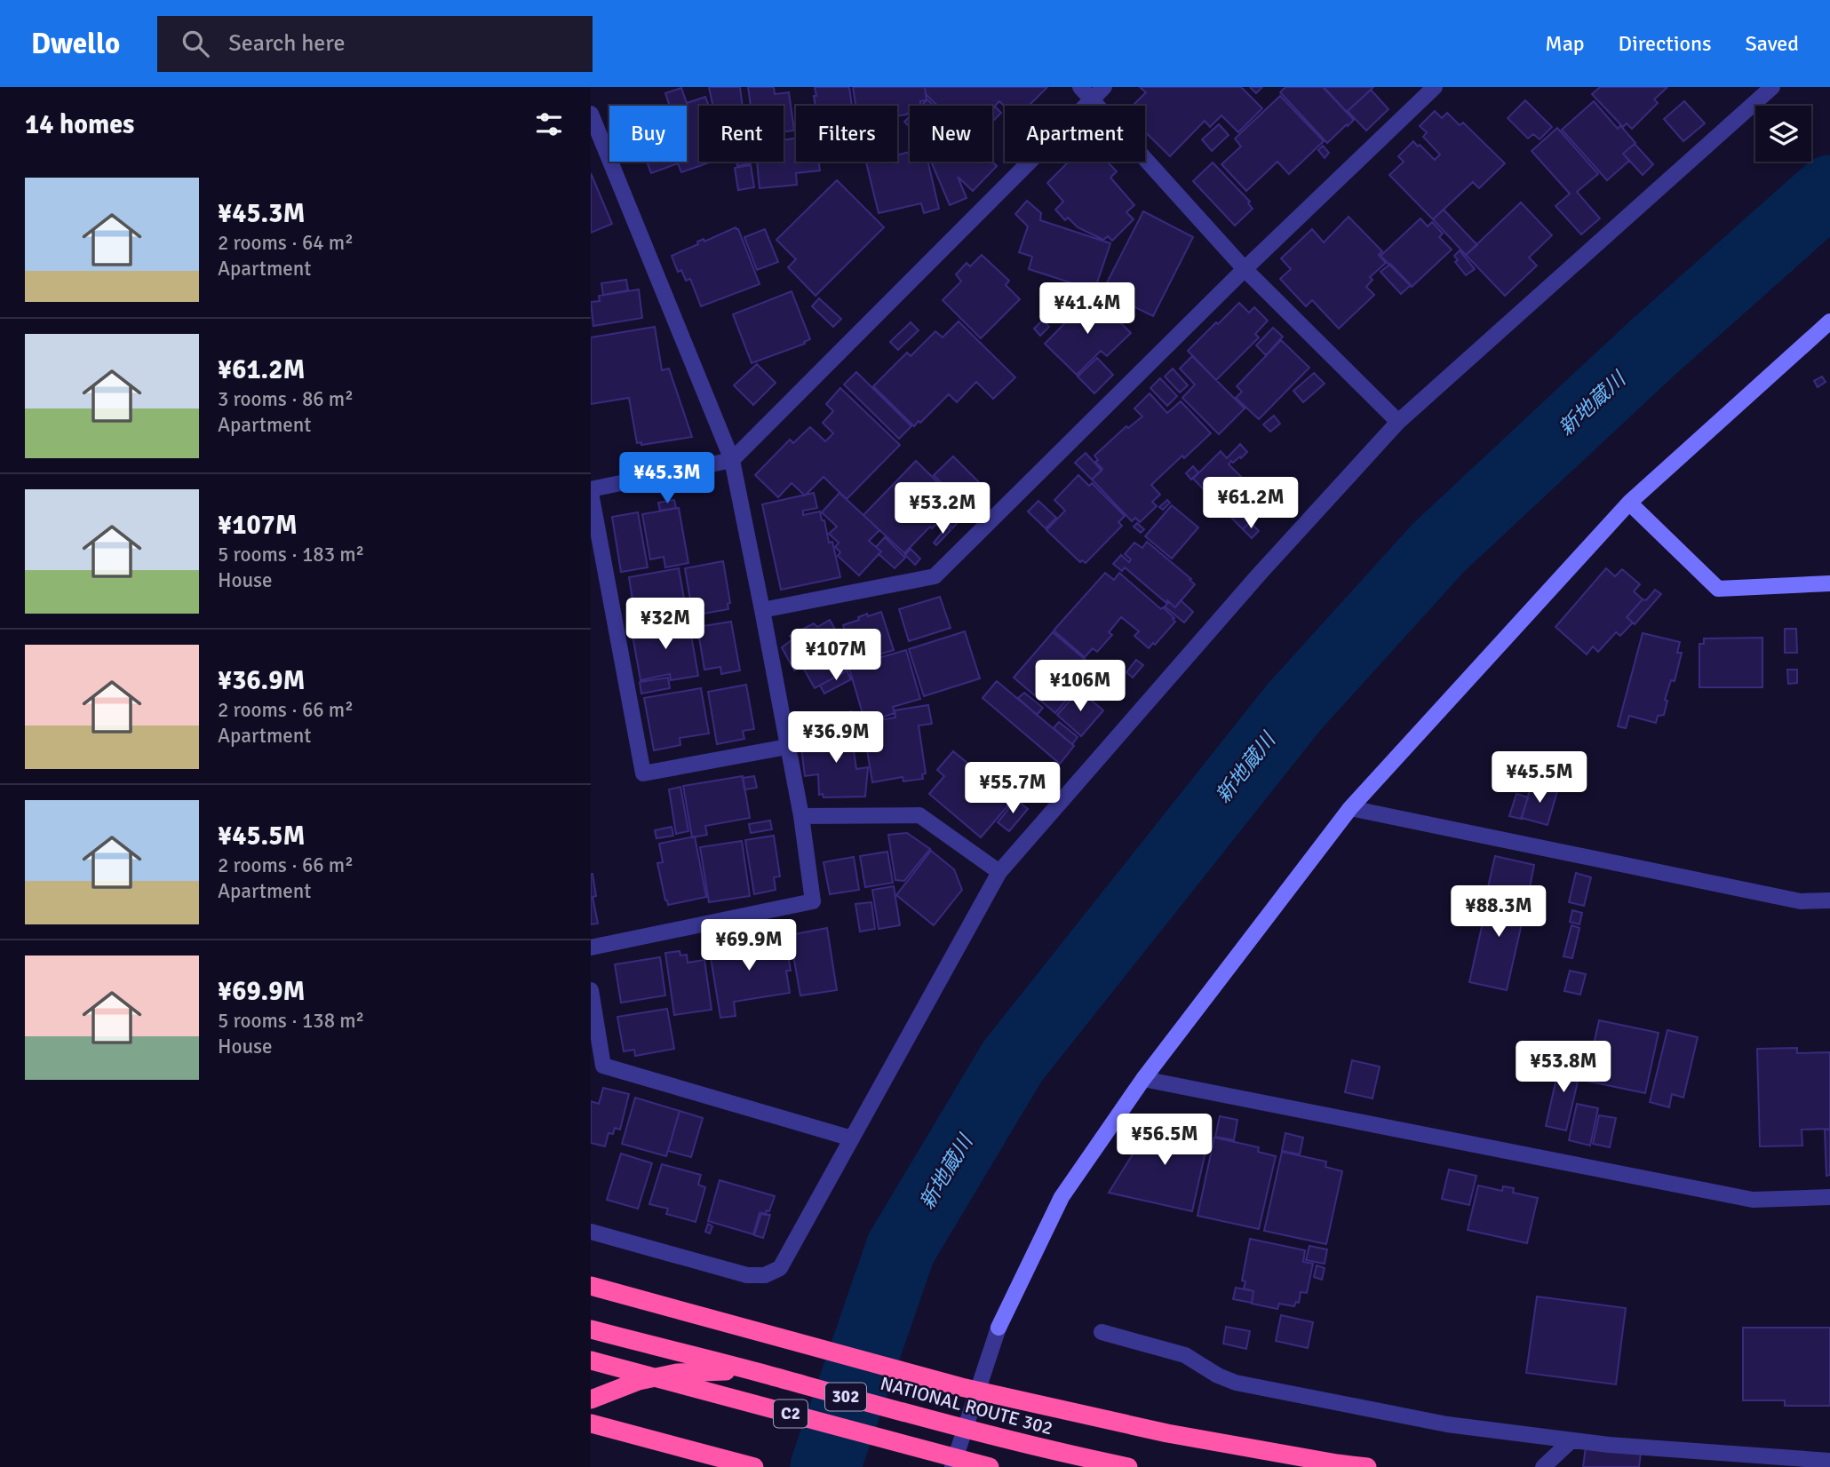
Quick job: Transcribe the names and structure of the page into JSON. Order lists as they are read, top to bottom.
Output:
{
  "streets": {
    "highway": ["302", "NATIONAL ROUTE 302", "C2"]
  },
  "water": ["新地蔵川"],
  "page": {
    "header": "Dwello",
    "search": "Search here",
    "nav": ["Map", "Directions", "Saved"],
    "heading": "14 homes",
    "chip": [
      "Buy",
      "Rent",
      "Filters",
      "New",
      "Apartment"
    ],
    "list": [
      {
        "name": "¥45.3M",
        "note": "2 rooms · 64 m² · Apartment"
      },
      {
        "name": "¥61.2M",
        "note": "3 rooms · 86 m² · Apartment"
      },
      {
        "name": "¥107M",
        "note": "5 rooms · 183 m² · House"
      },
      {
        "name": "¥36.9M",
        "note": "2 rooms · 66 m² · Apartment"
      },
      {
        "name": "¥45.5M",
        "note": "2 rooms · 66 m² · Apartment"
      },
      {
        "name": "¥69.9M",
        "note": "5 rooms · 138 m² · House"
      }
    ],
    "price": [
      "¥41.4M",
      "¥45.3M",
      "¥61.2M",
      "¥53.2M",
      "¥32M",
      "¥107M",
      "¥106M",
      "¥36.9M",
      "¥45.5M",
      "¥55.7M",
      "¥88.3M",
      "¥69.9M",
      "¥53.8M",
      "¥56.5M"
    ]
  }
}
